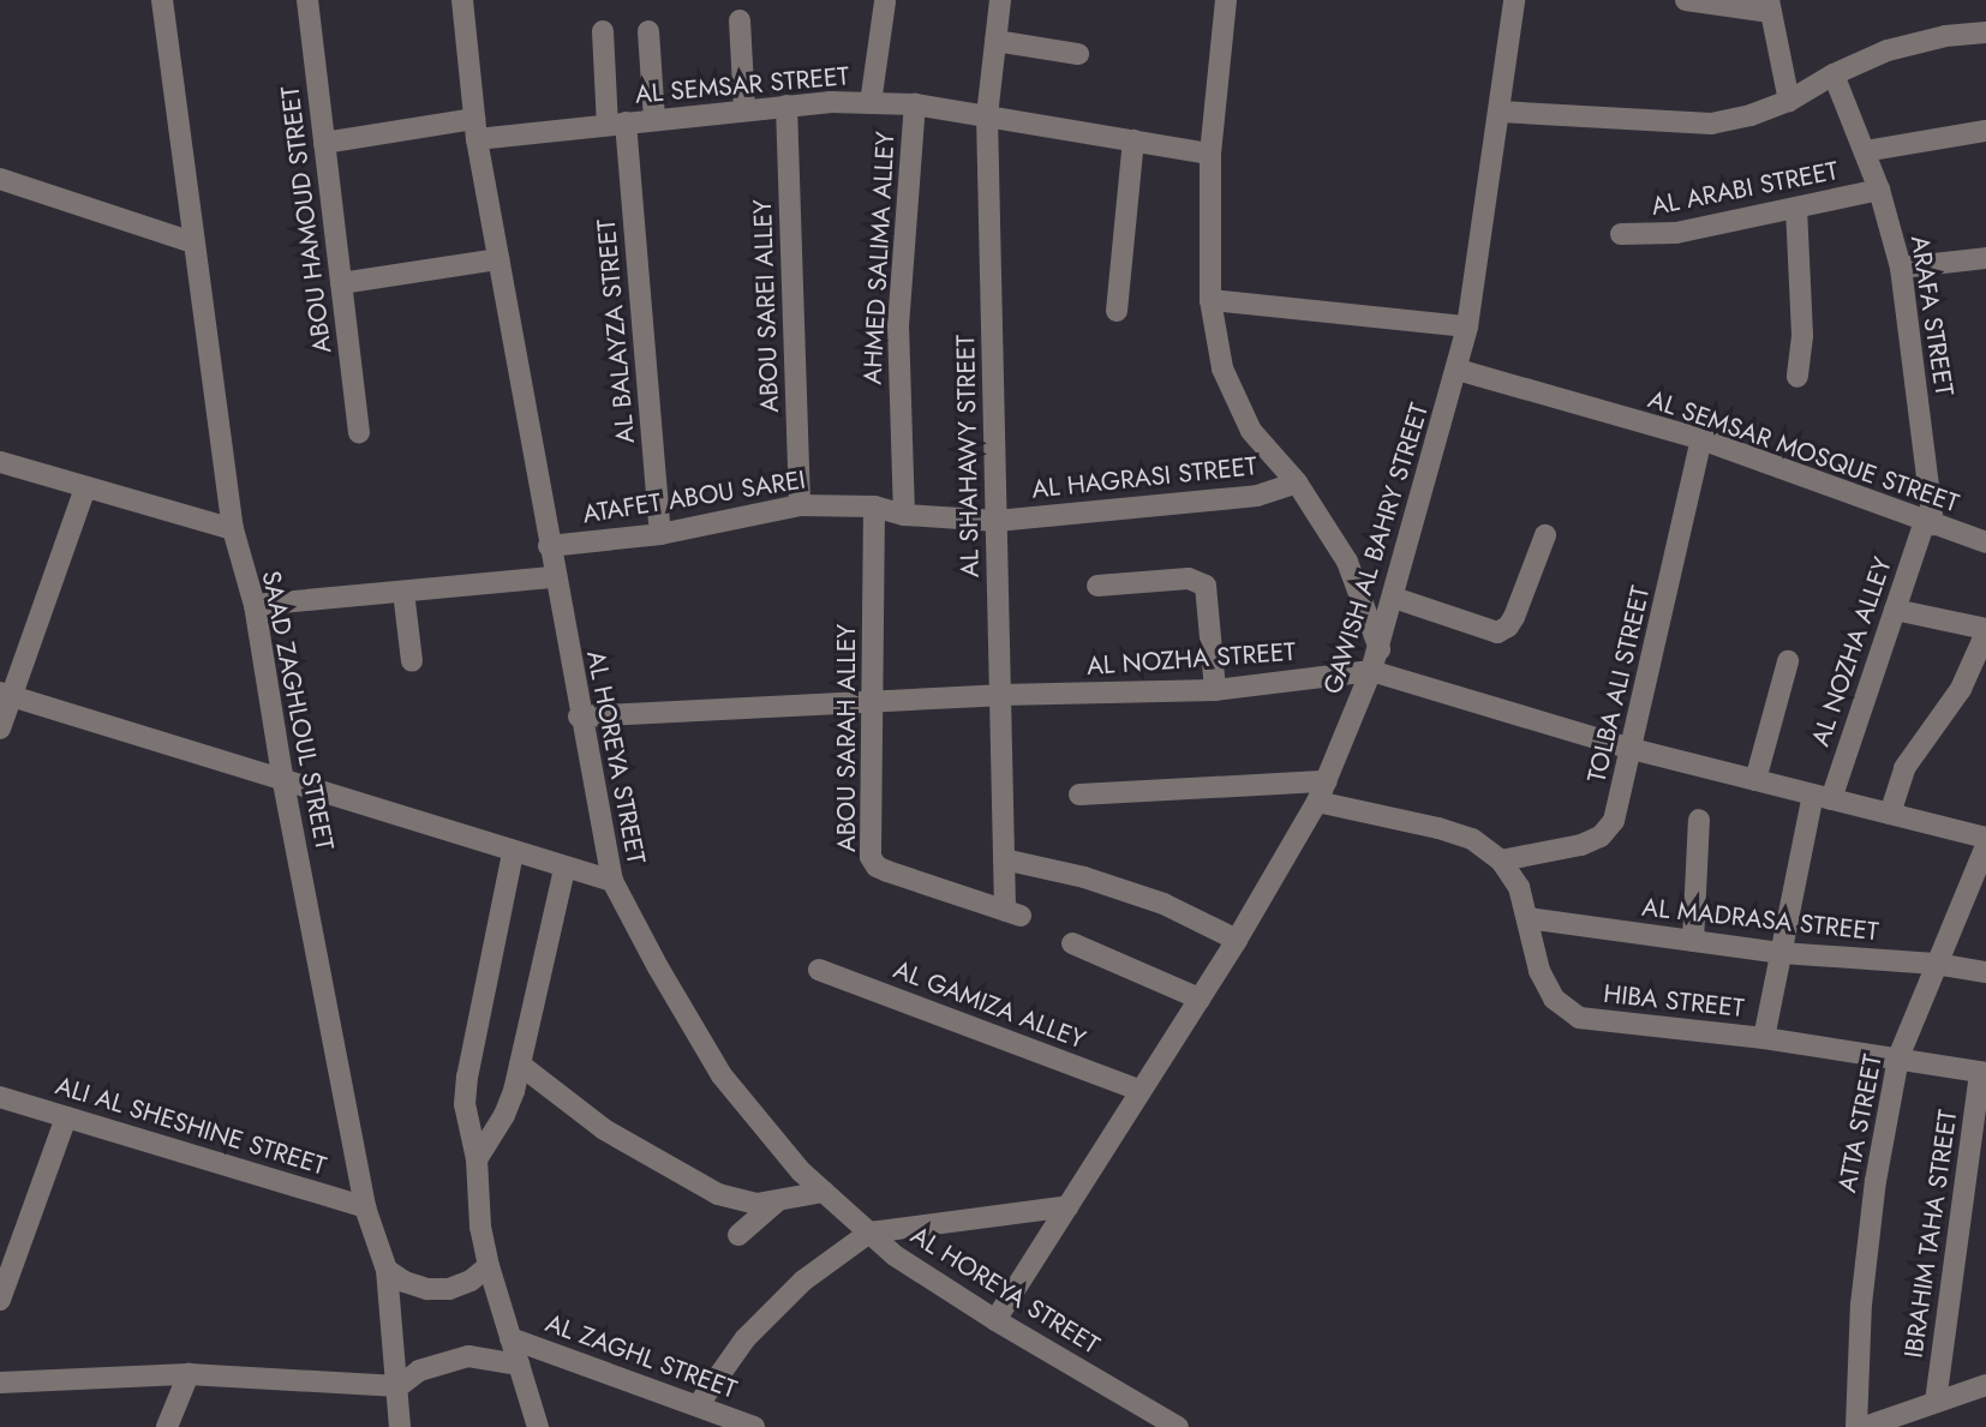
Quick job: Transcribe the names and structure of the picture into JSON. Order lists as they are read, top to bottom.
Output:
{
  "streets": {
    "street": [
      "AL SEMSAR STREET",
      "AL ARABI STREET",
      "ABOU HAMOUD STREET",
      "AHMED SALIMA ALLEY",
      "ABOU SAREI ALLEY",
      "ARAFA STREET",
      "AL BALAYZA STREET",
      "AL SEMSAR MOSQUE STREET",
      "AL SHAHAWY STREET",
      "AL HAGRASI STREET",
      "ATAFET ABOU SAREI",
      "GAWISH AL BAHRY STREET",
      "AL NOZHA ALLEY",
      "AL NOZHA STREET",
      "TOLBA ALI STREET",
      "SAAD ZAGHLOUL STREET",
      "ABOU SARAH ALLEY",
      "AL HOREYA STREET",
      "AL MADRASA STREET",
      "HIBA STREET",
      "AL GAMIZA ALLEY",
      "ATTA STREET",
      "ALI AL SHESHINE STREET",
      "IBRAHIM TAHA STREET",
      "AL ZAGHL STREET"
    ]
  },
  "crossings": [
    ["AL SEMSAR STREET", "ABOU HAMOUD STREET"],
    ["AL SEMSAR STREET", "AHMED SALIMA ALLEY"],
    ["AL SEMSAR STREET", "ABOU SAREI ALLEY"],
    ["AL SEMSAR STREET", "AL BALAYZA STREET"],
    ["AL SEMSAR STREET", "AL SHAHAWY STREET"],
    ["AL SEMSAR STREET", "AL HOREYA STREET"],
    ["AL ARABI STREET", "ARAFA STREET"],
    ["AHMED SALIMA ALLEY", "ATAFET ABOU SAREI"],
    ["ABOU SAREI ALLEY", "ATAFET ABOU SAREI"],
    ["ARAFA STREET", "AL SEMSAR MOSQUE STREET"],
    ["ARAFA STREET", "AL NOZHA ALLEY"],
    ["AL BALAYZA STREET", "ATAFET ABOU SAREI"],
    ["AL SEMSAR MOSQUE STREET", "GAWISH AL BAHRY STREET"],
    ["AL SEMSAR MOSQUE STREET", "AL NOZHA ALLEY"],
    ["AL SEMSAR MOSQUE STREET", "TOLBA ALI STREET"],
    ["AL SHAHAWY STREET", "AL HAGRASI STREET"],
    ["AL SHAHAWY STREET", "ATAFET ABOU SAREI"],
    ["AL SHAHAWY STREET", "AL NOZHA STREET"],
    ["AL SHAHAWY STREET", "ABOU SARAH ALLEY"],
    ["AL HAGRASI STREET", "ATAFET ABOU SAREI"],
    ["ATAFET ABOU SAREI", "ABOU SARAH ALLEY"],
    ["ATAFET ABOU SAREI", "AL HOREYA STREET"],
    ["GAWISH AL BAHRY STREET", "AL NOZHA STREET"],
    ["GAWISH AL BAHRY STREET", "AL HOREYA STREET"],
    ["GAWISH AL BAHRY STREET", "HIBA STREET"],
    ["GAWISH AL BAHRY STREET", "AL GAMIZA ALLEY"],
    ["AL NOZHA ALLEY", "AL NOZHA STREET"],
    ["AL NOZHA ALLEY", "AL MADRASA STREET"],
    ["AL NOZHA ALLEY", "HIBA STREET"],
    ["AL NOZHA STREET", "TOLBA ALI STREET"],
    ["AL NOZHA STREET", "ABOU SARAH ALLEY"],
    ["AL NOZHA STREET", "AL HOREYA STREET"],
    ["TOLBA ALI STREET", "HIBA STREET"],
    ["SAAD ZAGHLOUL STREET", "ALI AL SHESHINE STREET"],
    ["AL MADRASA STREET", "HIBA STREET"],
    ["AL MADRASA STREET", "ATTA STREET"],
    ["HIBA STREET", "ATTA STREET"],
    ["HIBA STREET", "IBRAHIM TAHA STREET"]
  ]
}
